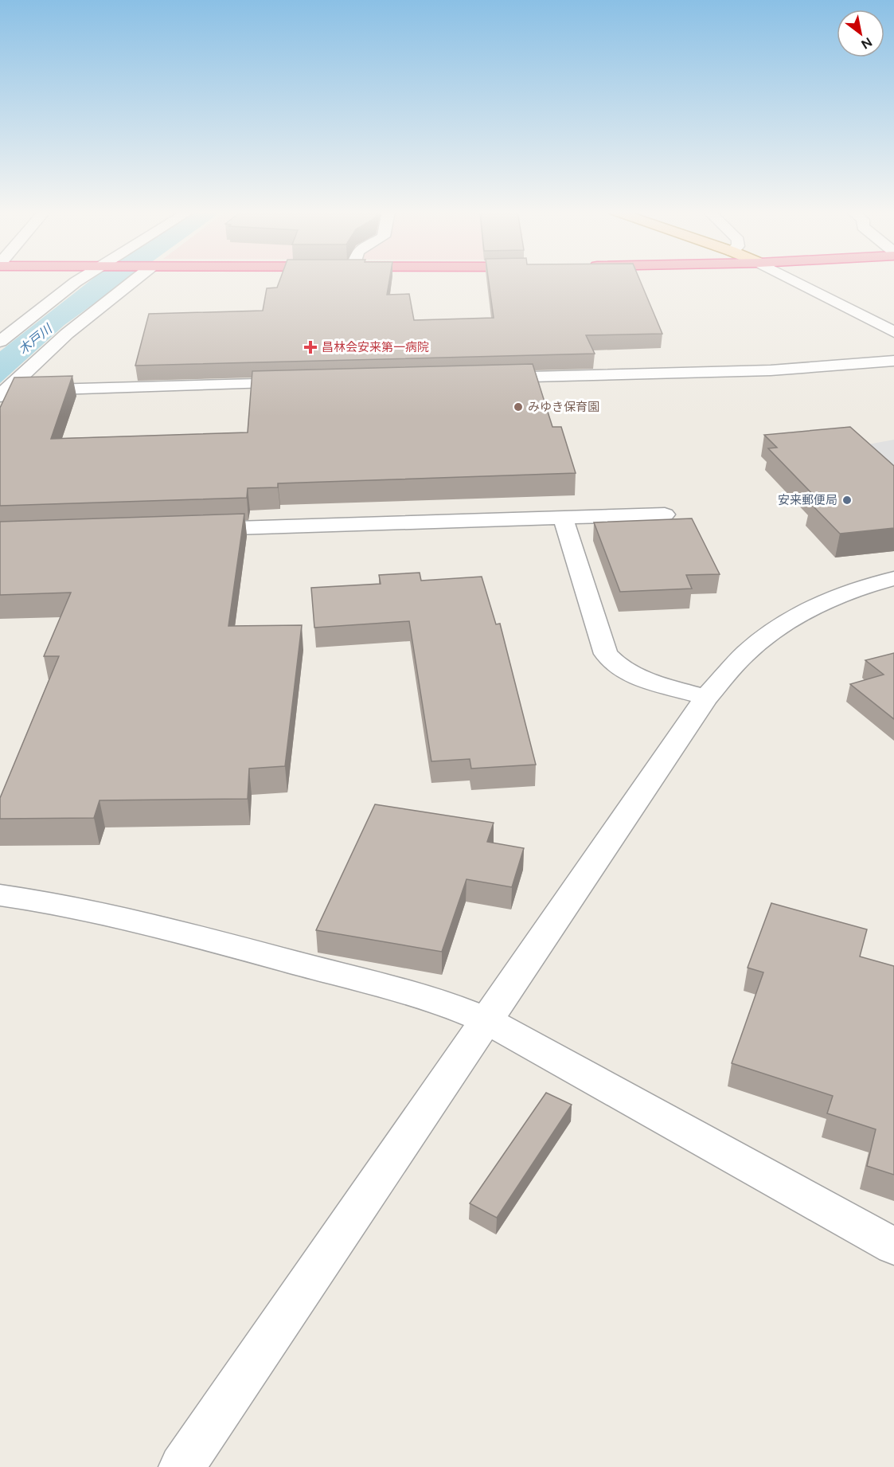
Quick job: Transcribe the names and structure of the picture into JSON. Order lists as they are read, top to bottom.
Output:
{
  "water": ["木戸川"],
  "places": {
    "health": ["昌林会安来第一病院"],
    "other": ["みゆき保育園", "安来郵便局"]
  },
  "north": "bottom right"
}
